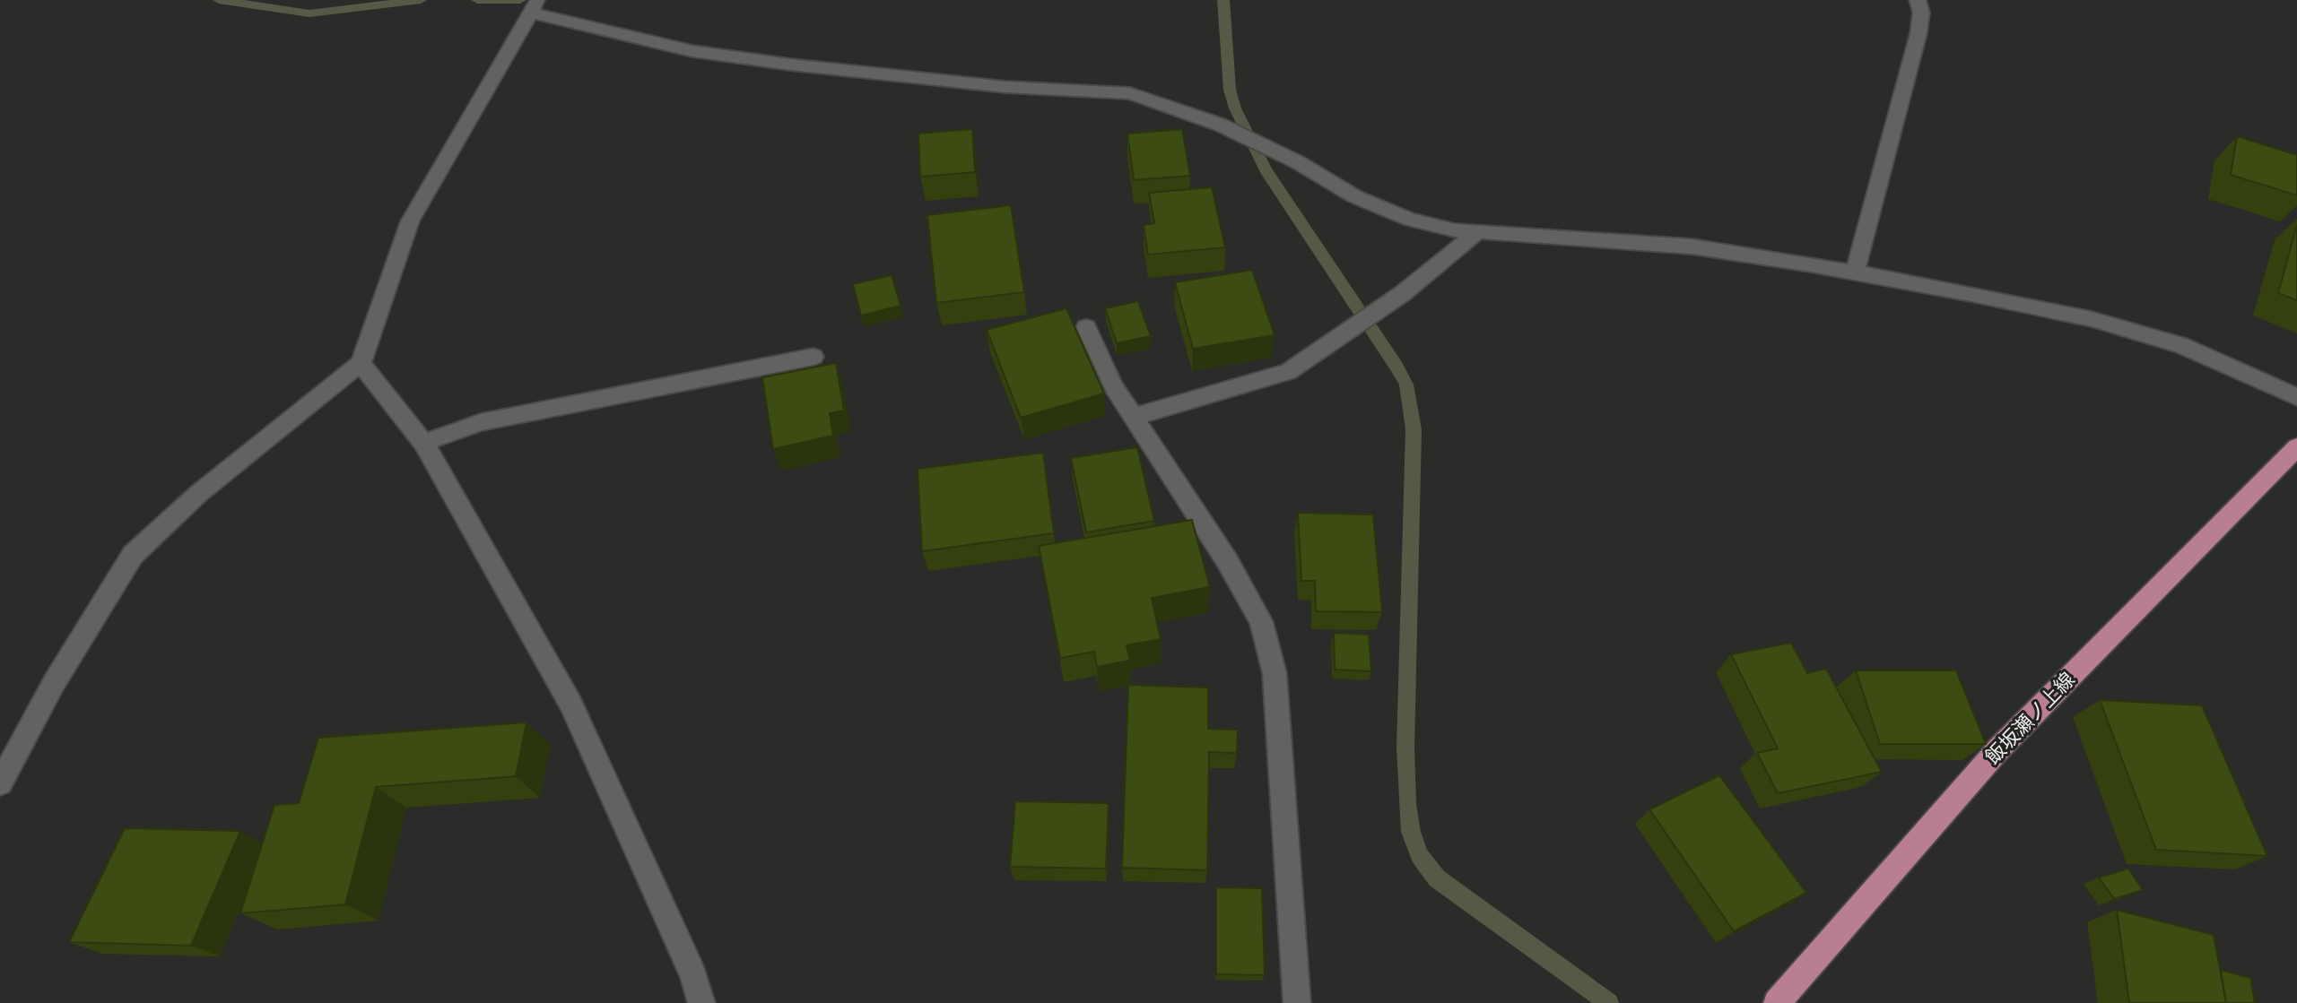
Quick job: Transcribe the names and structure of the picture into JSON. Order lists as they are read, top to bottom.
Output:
{
  "streets": {
    "main road": ["飯坂瀬ノ上線"]
  }
}
